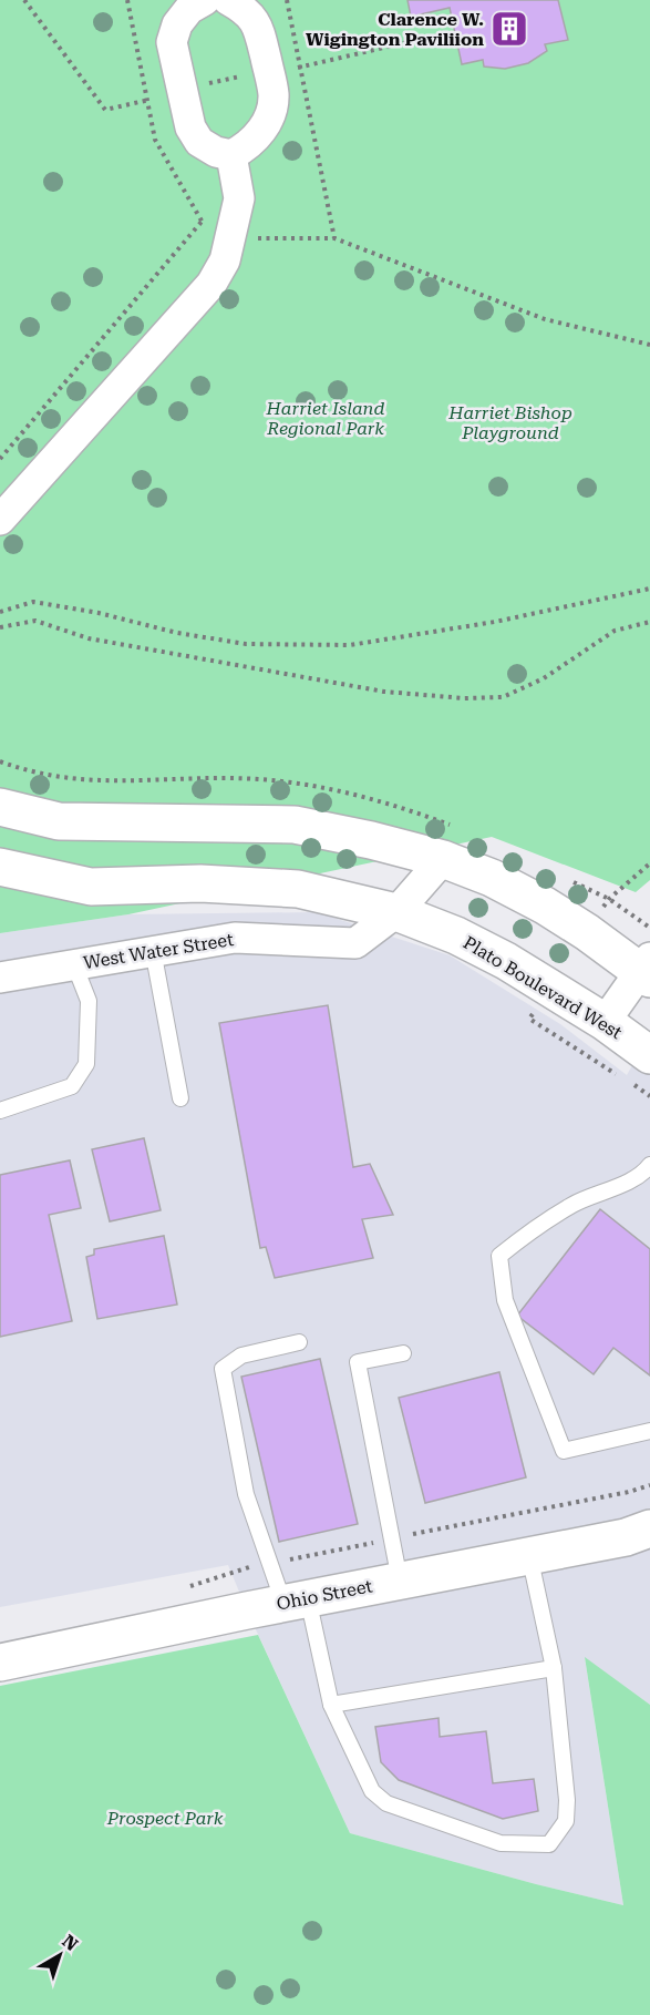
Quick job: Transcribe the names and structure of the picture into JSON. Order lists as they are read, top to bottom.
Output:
{
  "streets": {
    "street": ["West Water Street", "Plato Boulevard West", "Ohio Street"]
  },
  "crossings": [
    ["West Water Street", "Plato Boulevard West"]
  ],
  "parks": ["Harriet Island Regional Park", "Harriet Bishop Playground", "Prospect Park"],
  "places": {
    "building": ["Clarence W. Wigington Paviliion"]
  },
  "north": "top right"
}
